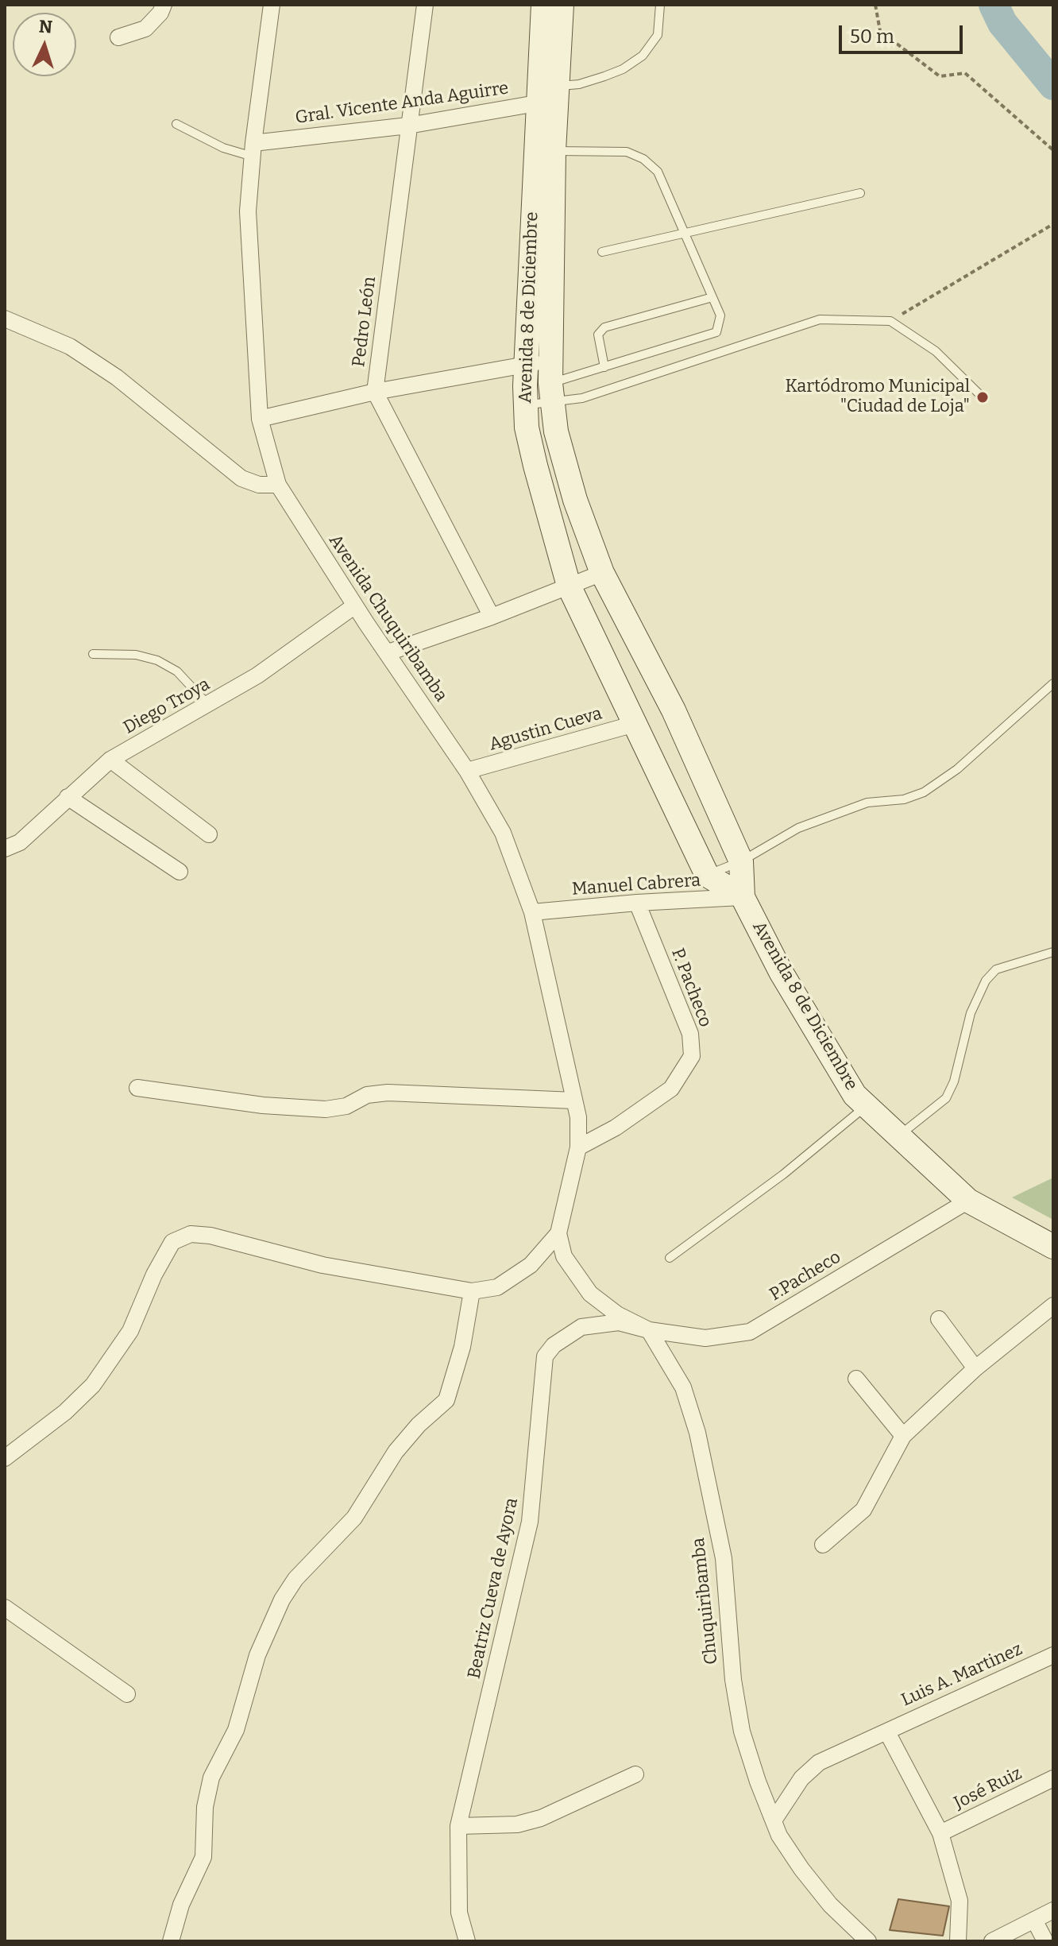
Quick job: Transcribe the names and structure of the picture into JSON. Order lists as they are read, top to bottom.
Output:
{
  "streets": {
    "main road": ["Avenida 8 de Diciembre"],
    "street": [
      "Gral. Vicente Anda Aguirre",
      "Pedro León",
      "Avenida Chuquiribamba",
      "Diego Troya",
      "Agustin Cueva",
      "Manuel Cabrera",
      "P. Pacheco",
      "P.Pacheco",
      "Beatriz Cueva de Ayora",
      "Chuquiribamba",
      "Luis A. Martinez",
      "José Ruiz"
    ]
  },
  "crossings": [
    ["Gral. Vicente Anda Aguirre", "Avenida 8 de Diciembre"],
    ["Gral. Vicente Anda Aguirre", "Pedro León"],
    ["Gral. Vicente Anda Aguirre", "Avenida Chuquiribamba"],
    ["Avenida 8 de Diciembre", "Agustin Cueva"],
    ["Avenida 8 de Diciembre", "Manuel Cabrera"],
    ["Avenida 8 de Diciembre", "P.Pacheco"],
    ["Avenida Chuquiribamba", "Diego Troya"],
    ["Avenida Chuquiribamba", "Agustin Cueva"],
    ["Avenida Chuquiribamba", "Manuel Cabrera"],
    ["Avenida Chuquiribamba", "P. Pacheco"],
    ["Manuel Cabrera", "P. Pacheco"],
    ["P.Pacheco", "Beatriz Cueva de Ayora"],
    ["P.Pacheco", "Chuquiribamba"],
    ["Beatriz Cueva de Ayora", "Chuquiribamba"],
    ["Chuquiribamba", "Luis A. Martinez"]
  ],
  "places": ["Kartódromo Municipal \"Ciudad de Loja\""],
  "scale_bar": "50 m",
  "north": "top"
}
